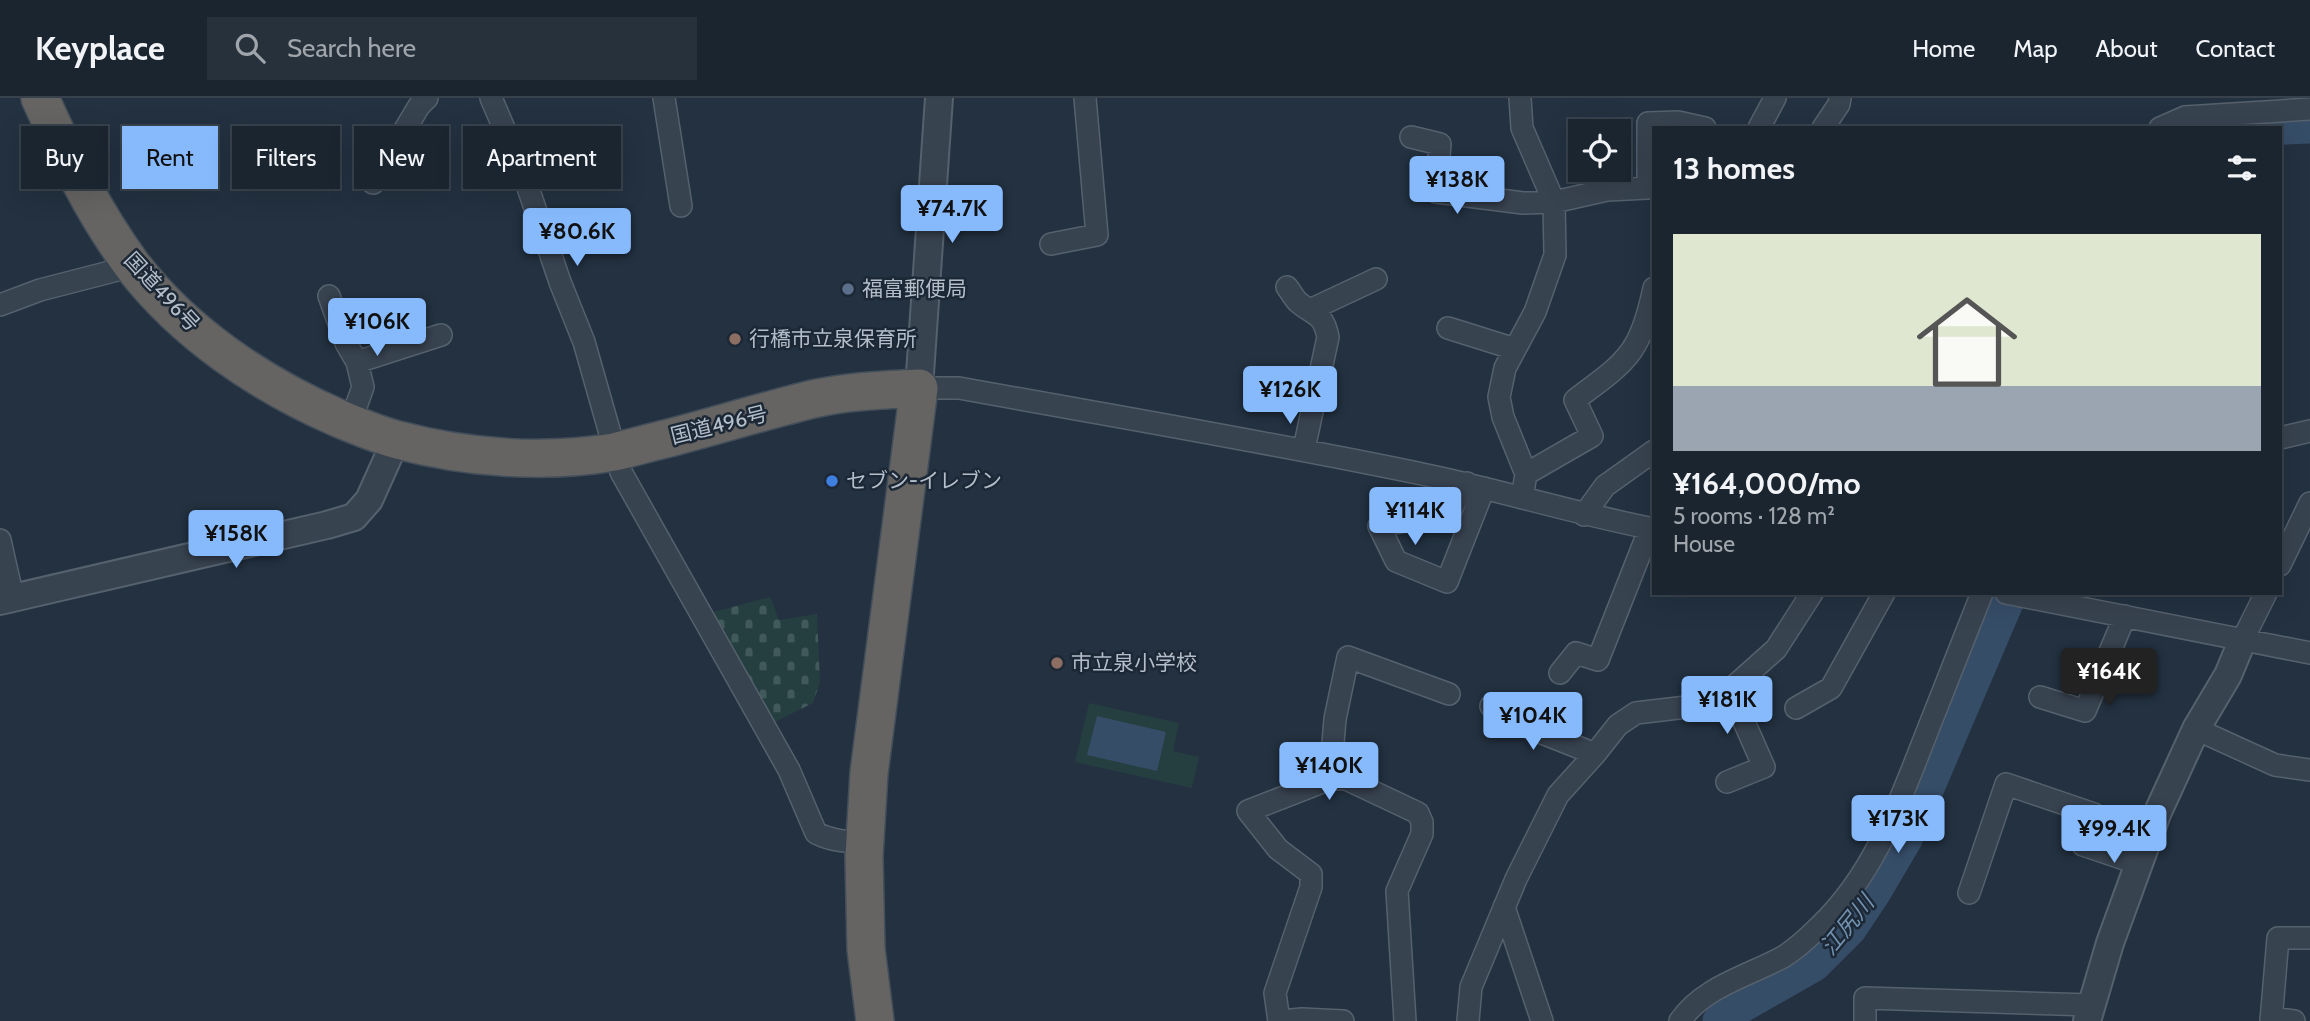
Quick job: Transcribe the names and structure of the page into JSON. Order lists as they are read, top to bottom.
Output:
{
  "streets": {
    "highway": ["国道496号"]
  },
  "water": ["江尻川"],
  "places": [
    "福富郵便局",
    "行橋市立泉保育所",
    "セブン-イレブン",
    "市立泉小学校"
  ],
  "page": {
    "header": "Keyplace",
    "search": "Search here",
    "nav": [
      "Home",
      "Map",
      "About",
      "Contact"
    ],
    "chip": [
      "Buy",
      "Rent",
      "Filters",
      "New",
      "Apartment"
    ],
    "heading": "13 homes",
    "price": [
      "¥138K",
      "¥74.7K",
      "¥80.6K",
      "¥106K",
      "¥126K",
      "¥114K",
      "¥158K",
      "¥164K",
      "¥181K",
      "¥104K",
      "¥140K",
      "¥173K",
      "¥99.4K"
    ],
    "list": [
      {
        "name": "¥164,000/mo",
        "note": "5 rooms · 128 m² · House"
      }
    ]
  }
}
